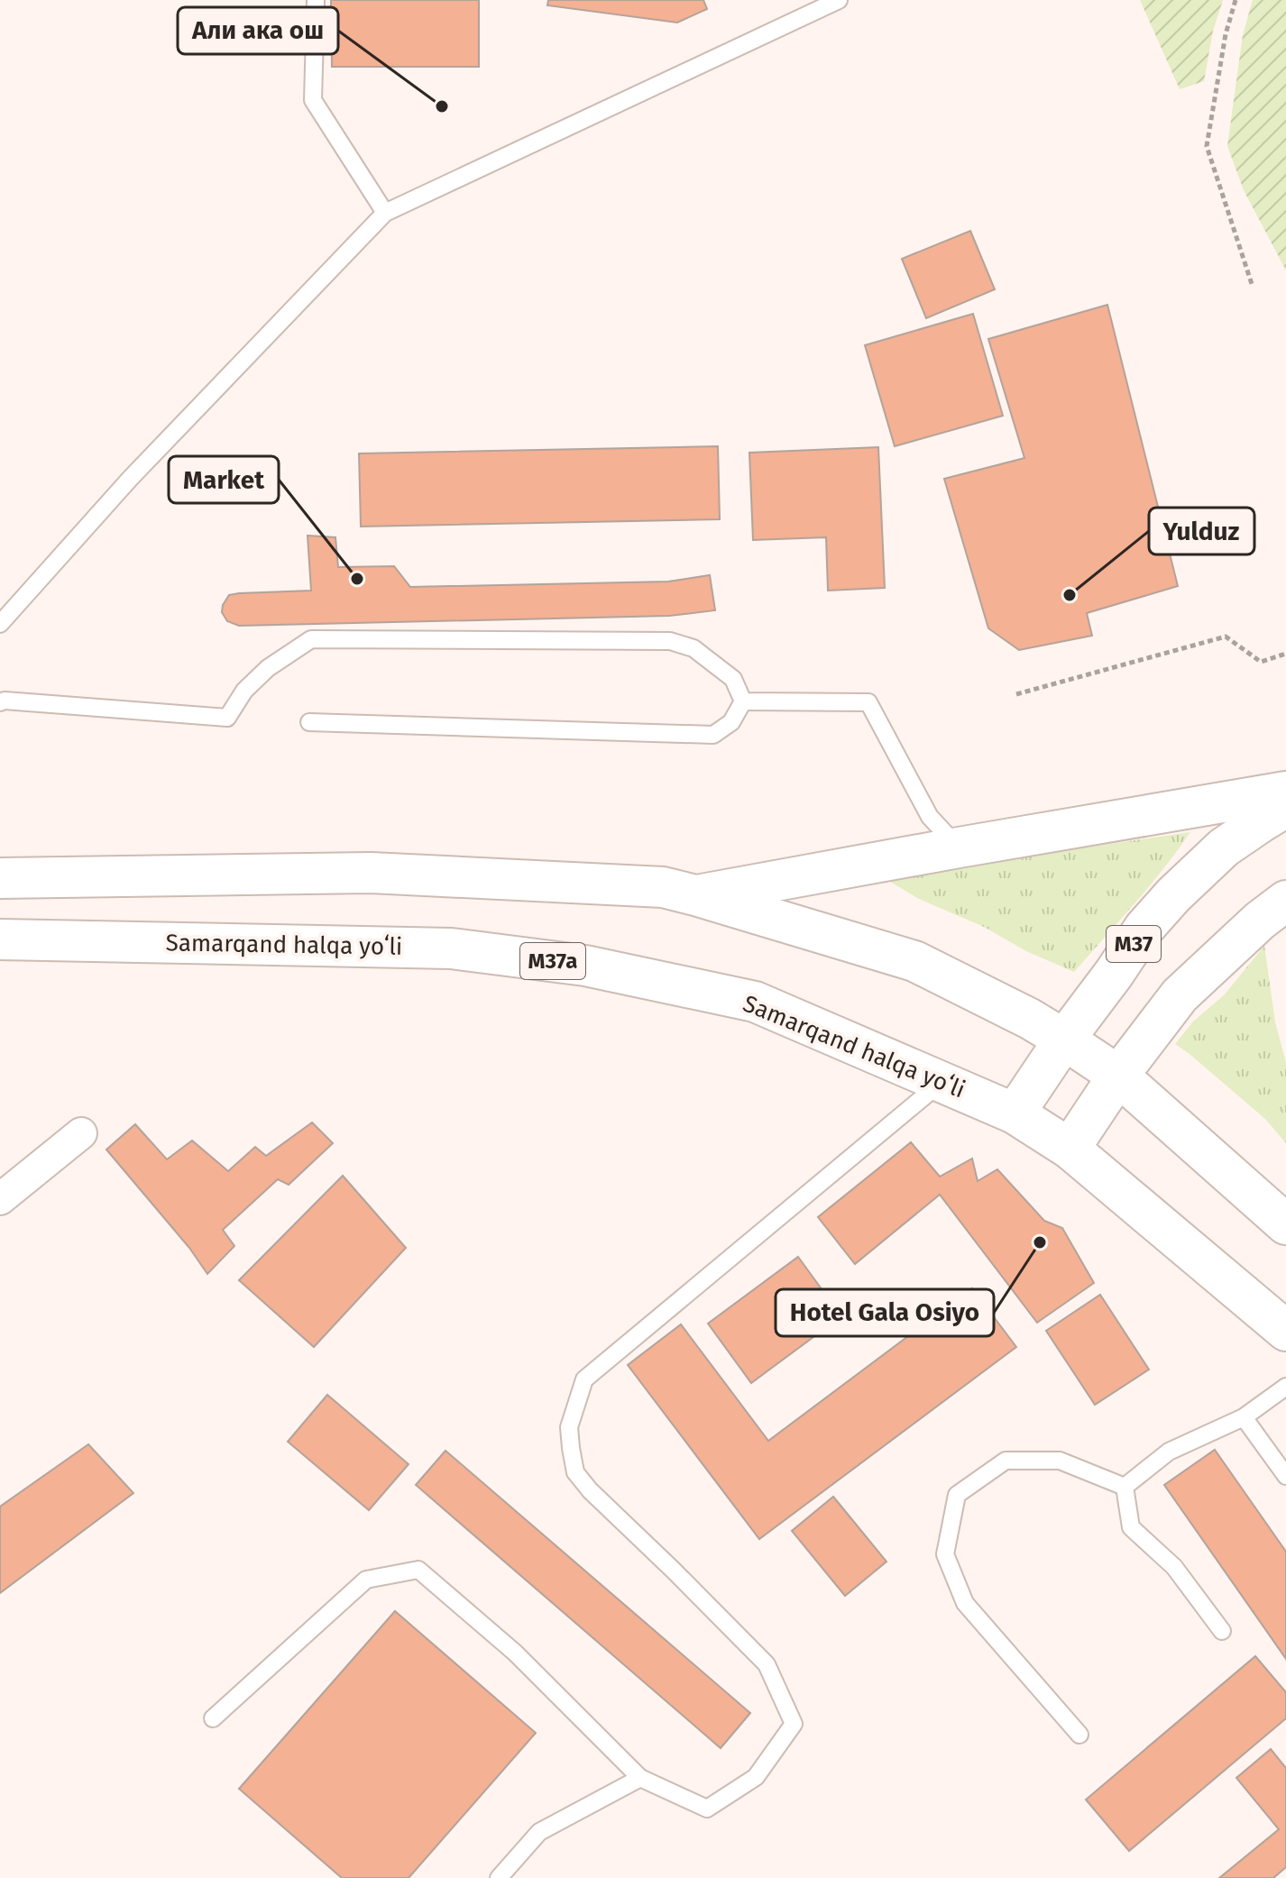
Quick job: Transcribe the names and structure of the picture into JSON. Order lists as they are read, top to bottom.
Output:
{
  "streets": {
    "main road": ["M37", "Samarqand halqa yoʻli", "M37a"]
  },
  "crossings": [
    ["M37", "Samarqand halqa yoʻli"]
  ],
  "places": [
    "Али ака ош",
    "Market",
    "Yulduz",
    "Hotel Gala Osiyo"
  ]
}
